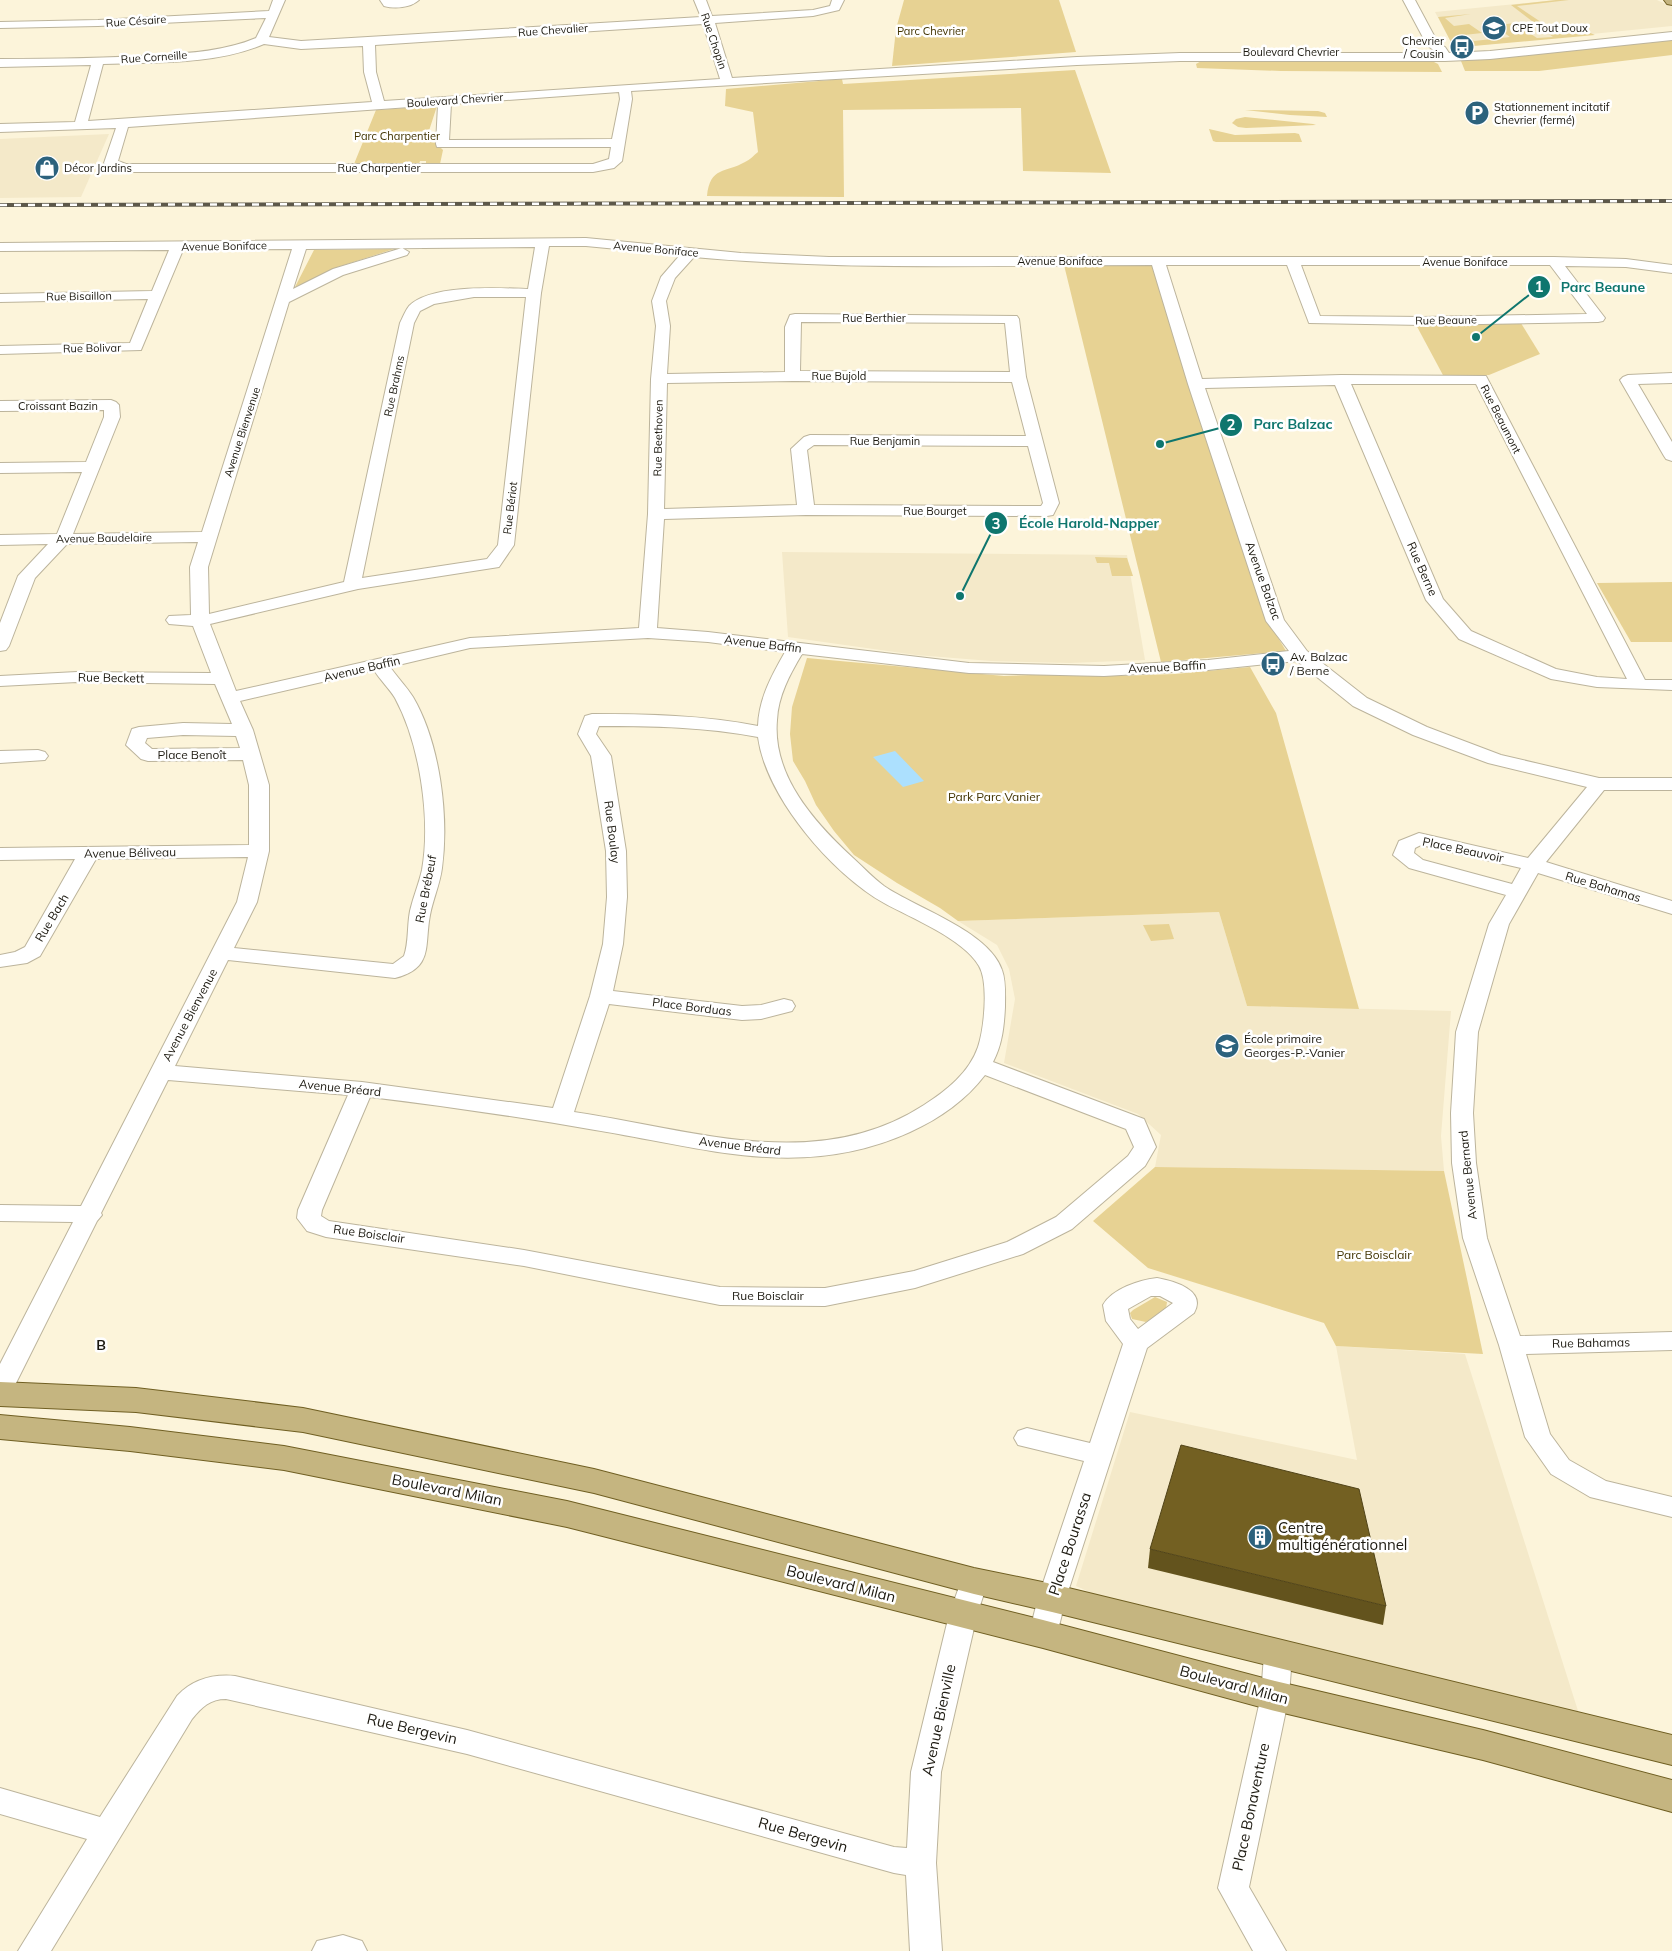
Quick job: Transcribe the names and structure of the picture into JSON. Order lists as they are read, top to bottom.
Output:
{
  "streets": {
    "main road": ["Boulevard Milan"],
    "street": [
      "Rue Césaire",
      "Rue Chevalier",
      "Rue Chopin",
      "Boulevard Chevrier",
      "Rue Corneille",
      "Rue Charpentier",
      "Avenue Boniface",
      "Rue Bisaillon",
      "Rue Berthier",
      "Rue Beaune",
      "Rue Bolivar",
      "Rue Bujold",
      "Rue Brahms",
      "Croissant Bazin",
      "Rue Beaumont",
      "Avenue Bienvenue",
      "Rue Beethoven",
      "Rue Benjamin",
      "Rue Bériot",
      "Rue Bourget",
      "Avenue Baudelaire",
      "Rue Berne",
      "Avenue Balzac",
      "Avenue Baffin",
      "Rue Beckett",
      "Place Benoît",
      "Rue Boulay",
      "Place Beauvoir",
      "Avenue Béliveau",
      "Rue Bahamas",
      "Rue Brébeuf",
      "Rue Bach",
      "Place Borduas",
      "Avenue Bréard",
      "Avenue Bernard",
      "Rue Boisclair",
      "Place Bourassa",
      "Avenue Bienville",
      "Rue Bergevin",
      "Place Bonaventure"
    ]
  },
  "crossings": [
    ["Rue Chevalier", "Rue Chopin"],
    ["Rue Chevalier", "Rue Corneille"],
    ["Rue Chopin", "Boulevard Chevrier"],
    ["Boulevard Chevrier", "Rue Charpentier"],
    ["Avenue Boniface", "Rue Beaune"],
    ["Avenue Boniface", "Rue Bolivar"],
    ["Avenue Boniface", "Avenue Bienvenue"],
    ["Avenue Boniface", "Rue Beethoven"],
    ["Avenue Boniface", "Rue Bériot"],
    ["Avenue Boniface", "Avenue Balzac"],
    ["Rue Bisaillon", "Rue Bolivar"],
    ["Rue Berthier", "Rue Bujold"],
    ["Rue Berthier", "Rue Bourget"],
    ["Rue Bujold", "Rue Beethoven"],
    ["Rue Bujold", "Rue Bourget"],
    ["Rue Brahms", "Rue Bériot"],
    ["Croissant Bazin", "Avenue Baudelaire"],
    ["Rue Beaumont", "Rue Berne"],
    ["Rue Beaumont", "Avenue Balzac"],
    ["Avenue Bienvenue", "Rue Bériot"],
    ["Avenue Bienvenue", "Avenue Baudelaire"],
    ["Avenue Bienvenue", "Avenue Baffin"],
    ["Avenue Bienvenue", "Rue Beckett"],
    ["Avenue Bienvenue", "Place Benoît"],
    ["Avenue Bienvenue", "Avenue Béliveau"],
    ["Avenue Bienvenue", "Rue Brébeuf"],
    ["Avenue Bienvenue", "Avenue Bréard"],
    ["Rue Beethoven", "Rue Bourget"],
    ["Rue Beethoven", "Avenue Baffin"],
    ["Rue Benjamin", "Rue Bourget"],
    ["Avenue Balzac", "Avenue Baffin"],
    ["Avenue Balzac", "Avenue Bernard"],
    ["Avenue Baffin", "Rue Beckett"],
    ["Avenue Baffin", "Rue Brébeuf"],
    ["Avenue Baffin", "Avenue Bréard"],
    ["Rue Boulay", "Place Borduas"],
    ["Rue Boulay", "Avenue Bréard"],
    ["Place Beauvoir", "Rue Bahamas"],
    ["Place Beauvoir", "Avenue Bernard"],
    ["Avenue Béliveau", "Rue Bach"],
    ["Rue Bahamas", "Avenue Bernard"],
    ["Avenue Bréard", "Rue Boisclair"],
    ["Boulevard Milan", "Place Bourassa"],
    ["Boulevard Milan", "Avenue Bienville"],
    ["Boulevard Milan", "Place Bonaventure"],
    ["Avenue Bienville", "Rue Bergevin"]
  ],
  "districts": ["B"],
  "parks": [
    "Parc Chevrier",
    "Parc Charpentier",
    "Park Parc Vanier",
    "Parc Boisclair"
  ],
  "places": {
    "school or university": ["CPE Tout Doux", "École primaire Georges-P.-Vanier"],
    "bus stop": ["Chevrier / Cousin", "Av. Balzac / Berne"],
    "parking": ["Stationnement incitatif Chevrier (fermé)"],
    "shop": ["Décor Jardins"],
    "other": ["Parc Beaune", "Parc Balzac", "École Harold-Napper"],
    "building": ["Centre multigénérationnel"]
  }
}
